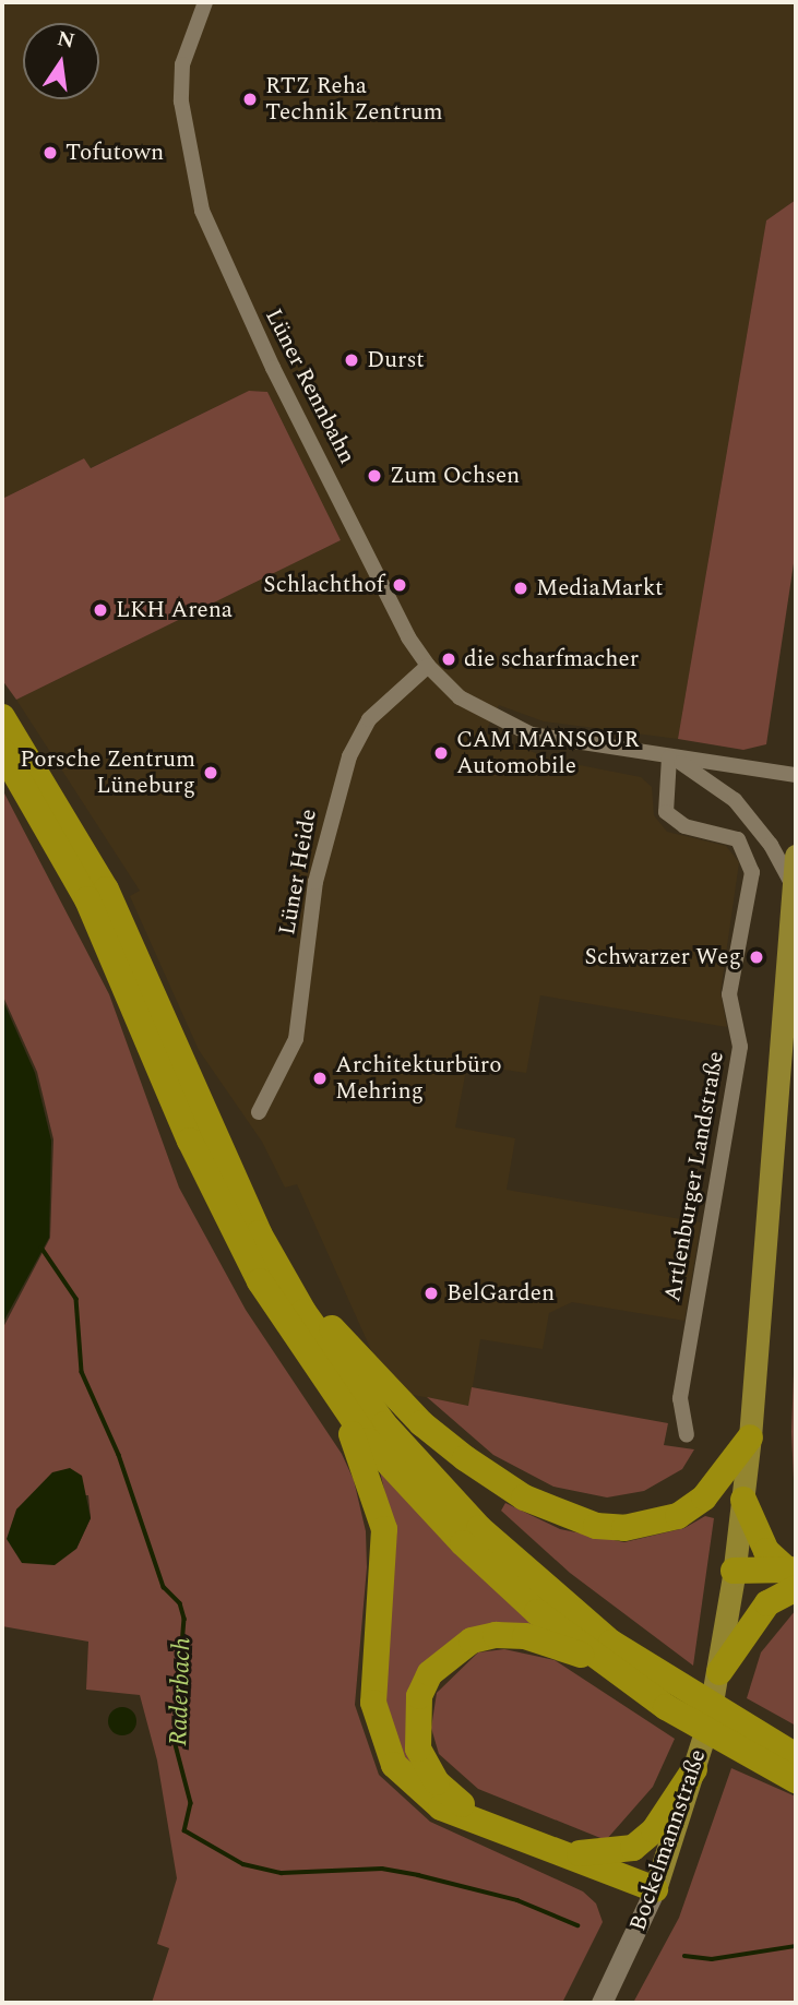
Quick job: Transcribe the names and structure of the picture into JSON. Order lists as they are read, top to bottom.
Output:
{
  "streets": {
    "main road": ["Bockelmannstraße"],
    "street": ["Lüner Rennbahn", "Lüner Heide", "Artlenburger Landstraße"]
  },
  "crossings": [
    ["Lüner Rennbahn", "Lüner Heide"],
    ["Lüner Rennbahn", "Artlenburger Landstraße"]
  ],
  "water": ["Raderbach"],
  "places": [
    "RTZ Reha Technik Zentrum",
    "Tofutown",
    "Durst",
    "Zum Ochsen",
    "Schlachthof",
    "MediaMarkt",
    "LKH Arena",
    "die scharfmacher",
    "CAM MANSOUR Automobile",
    "Porsche Zentrum Lüneburg",
    "Schwarzer Weg",
    "Architekturbüro Mehring",
    "BelGarden"
  ],
  "north": "top"
}
